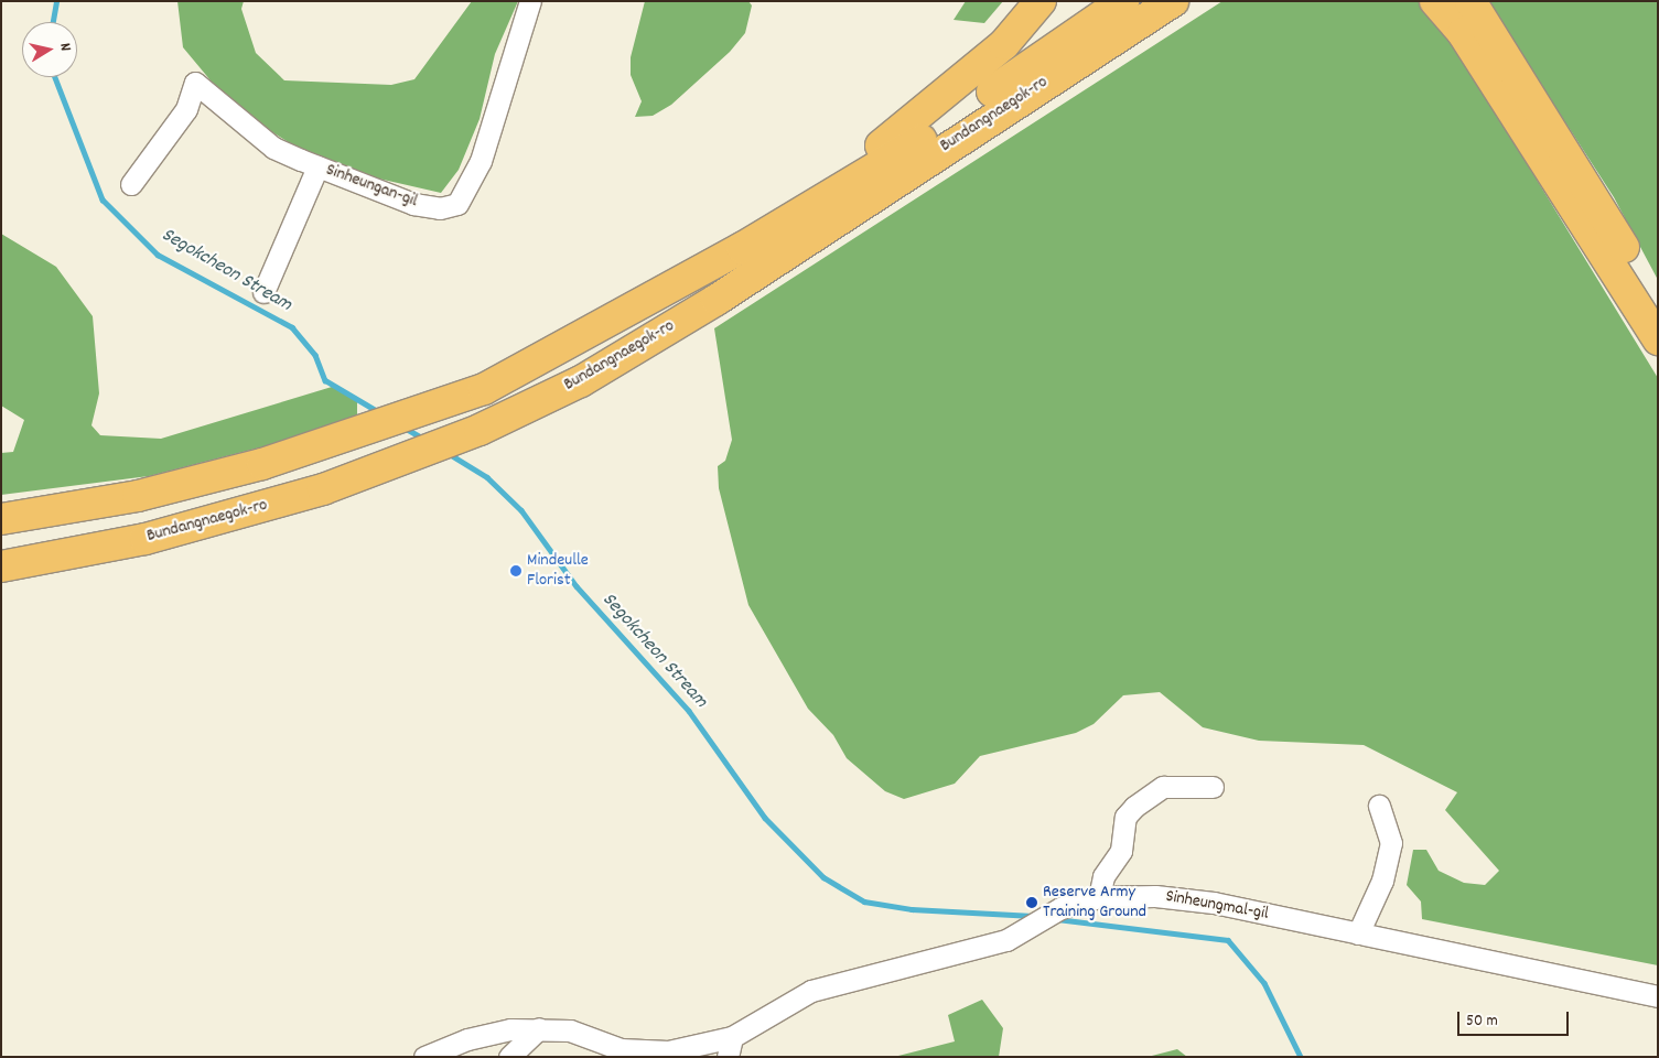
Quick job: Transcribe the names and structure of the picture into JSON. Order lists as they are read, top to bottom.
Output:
{
  "streets": {
    "highway": ["Bundangnaegok-ro"],
    "street": ["Sinheungan-gil", "Sinheungmal-gil"]
  },
  "water": ["Segokcheon Stream"],
  "places": ["Mindeulle Florist", "Reserve Army Training Ground"],
  "scale_bar": "50 m",
  "north": "right"
}
